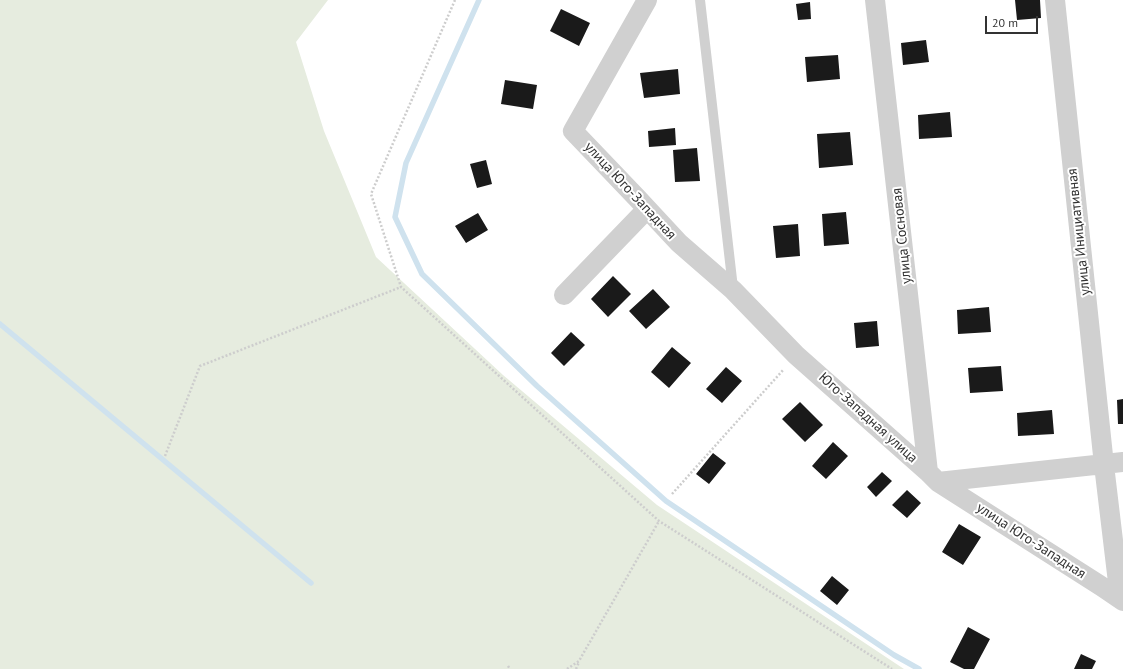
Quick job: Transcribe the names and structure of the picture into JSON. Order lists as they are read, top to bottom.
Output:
{
  "streets": {
    "street": [
      "улица Юго-Западная",
      "улица Инициативная",
      "улица Сосновая",
      "Юго-Западная улица"
    ]
  },
  "crossings": [
    ["улица Юго-Западная", "улица Инициативная"],
    ["улица Юго-Западная", "улица Сосновая"],
    ["улица Юго-Западная", "Юго-Западная улица"],
    ["улица Сосновая", "Юго-Западная улица"]
  ],
  "scale_bar": "20 m"
}
